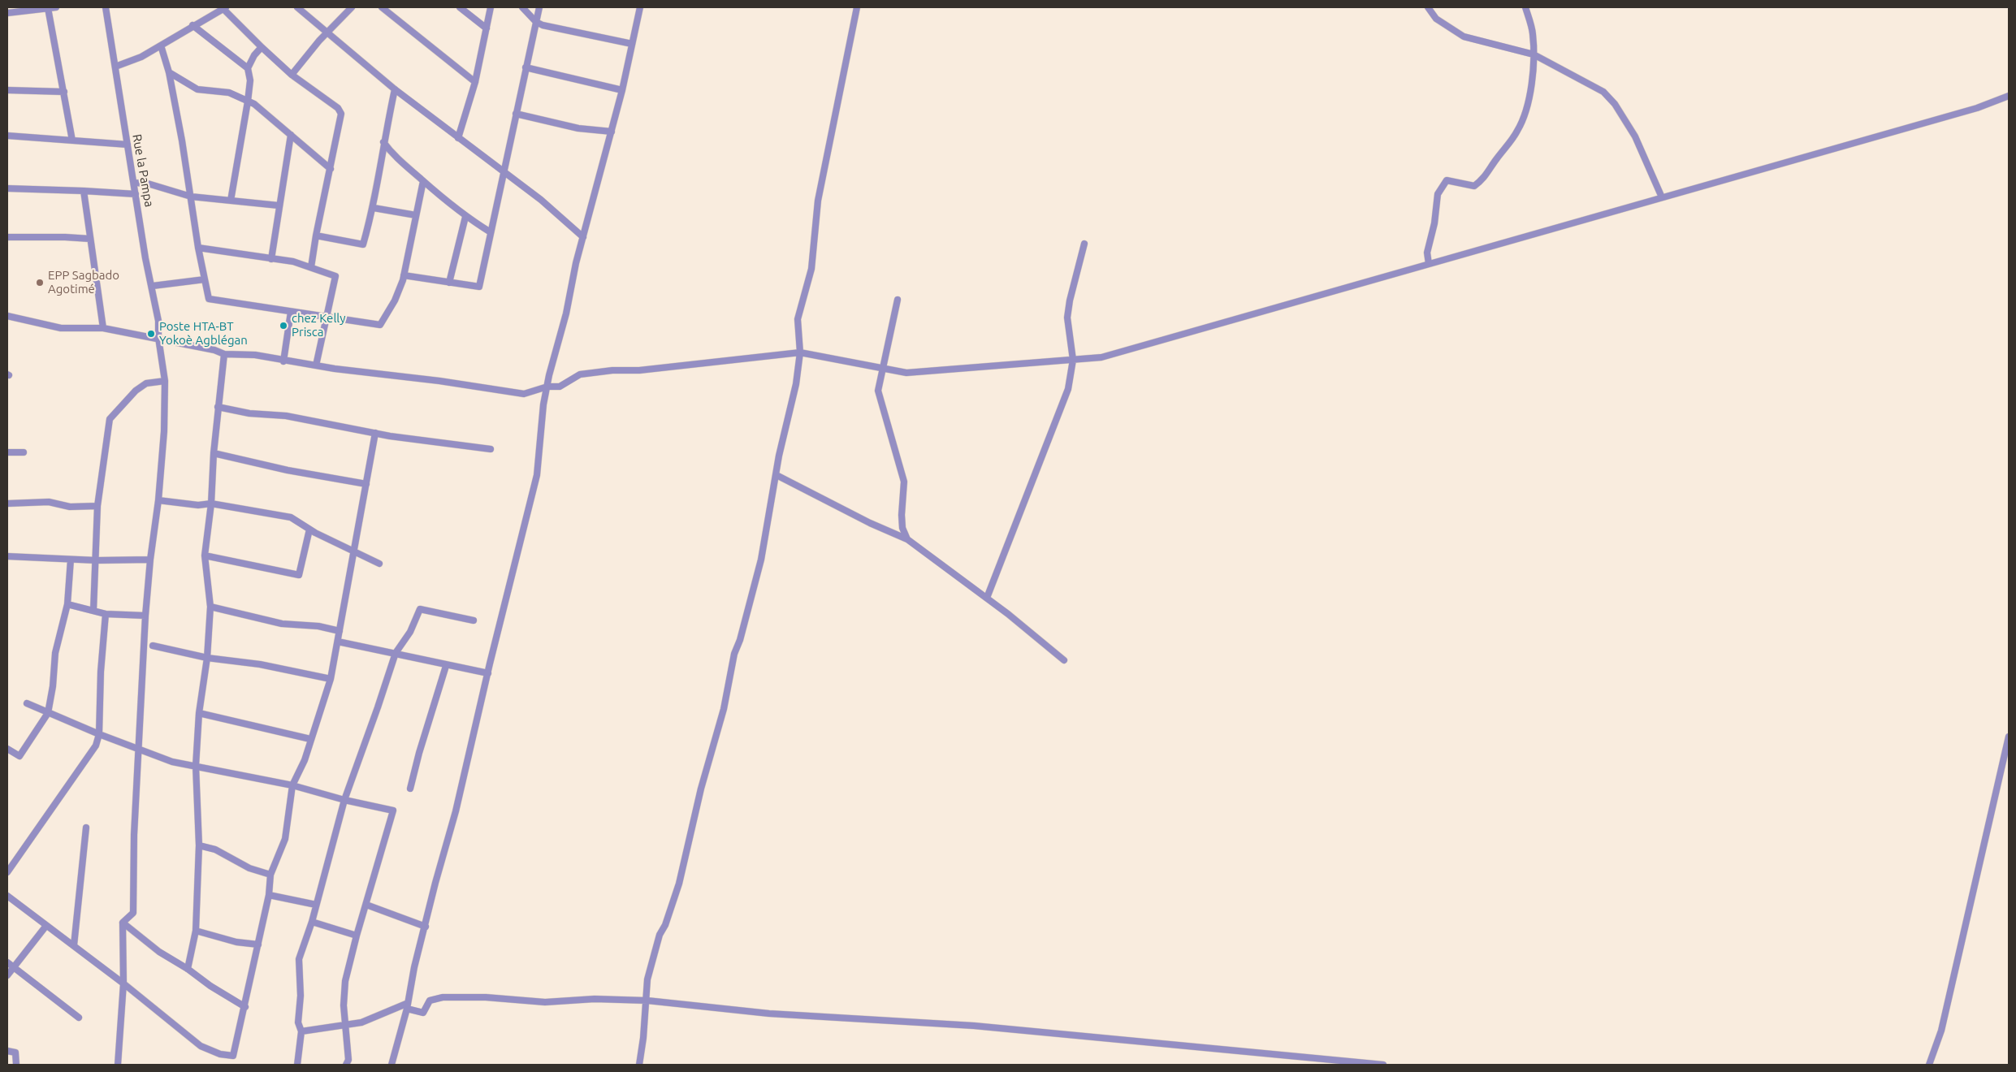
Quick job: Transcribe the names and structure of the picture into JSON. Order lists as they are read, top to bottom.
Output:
{
  "streets": {
    "street": ["Rue la Pampa"]
  },
  "places": ["EPP Sagbado Agotimé", "chez Kelly Prisca", "Poste HTA-BT Yokoè Agblégan"]
}
